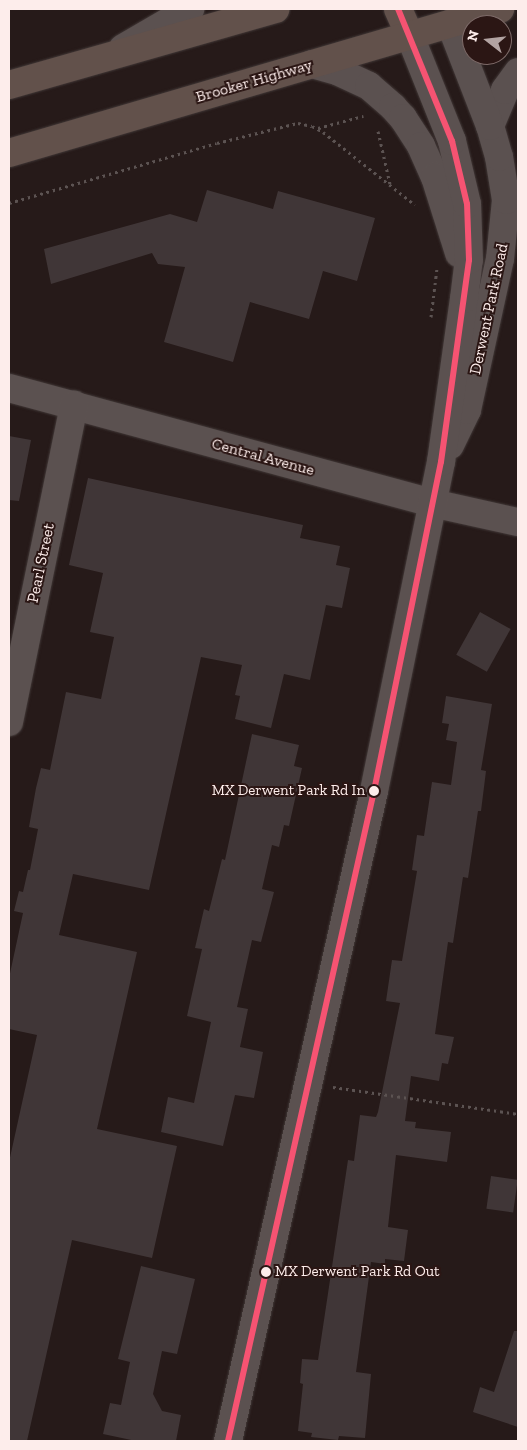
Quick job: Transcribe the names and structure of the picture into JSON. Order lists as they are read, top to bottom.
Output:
{
  "streets": {
    "highway": ["Brooker Highway", "Derwent Park Road"],
    "street": ["Central Avenue", "Pearl Street"]
  },
  "crossings": [
    ["Brooker Highway", "Derwent Park Road"],
    ["Derwent Park Road", "Central Avenue"],
    ["Central Avenue", "Pearl Street"]
  ],
  "places": ["MX Derwent Park Rd In", "MX Derwent Park Rd Out"],
  "north": "left"
}
